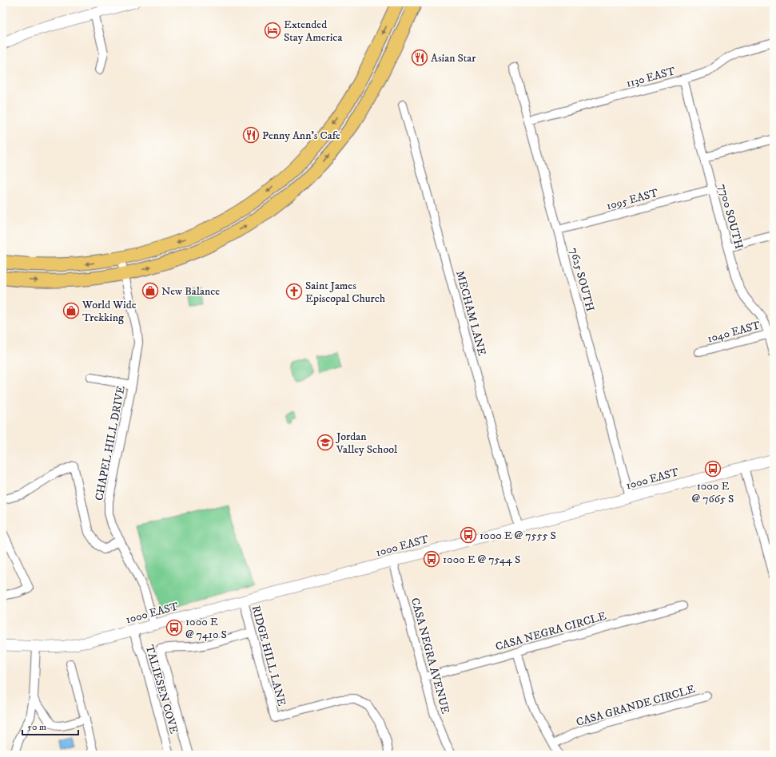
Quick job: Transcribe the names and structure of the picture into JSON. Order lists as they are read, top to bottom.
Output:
{
  "streets": {
    "street": [
      "1130 EAST",
      "1095 EAST",
      "7700 SOUTH",
      "7625 SOUTH",
      "MECHAM LANE",
      "1040 EAST",
      "CHAPEL HILL DRIVE",
      "1000 EAST",
      "CASA NEGRA CIRCLE",
      "RIDGE HILL LANE",
      "CASA NEGRA AVENUE",
      "TALIESEN COVE",
      "CASA GRANDE CIRCLE"
    ]
  },
  "crossings": [
    ["1130 EAST", "7700 SOUTH"],
    ["1130 EAST", "7625 SOUTH"],
    ["1095 EAST", "7700 SOUTH"],
    ["1095 EAST", "7625 SOUTH"],
    ["7700 SOUTH", "1040 EAST"],
    ["7625 SOUTH", "1000 EAST"],
    ["MECHAM LANE", "1000 EAST"],
    ["CHAPEL HILL DRIVE", "1000 EAST"],
    ["1000 EAST", "RIDGE HILL LANE"],
    ["1000 EAST", "CASA NEGRA AVENUE"],
    ["1000 EAST", "TALIESEN COVE"],
    ["CASA NEGRA CIRCLE", "CASA NEGRA AVENUE"]
  ],
  "places": {
    "hotel": ["Extended Stay America"],
    "restaurant": ["Asian Star", "Penny Ann's Cafe"],
    "shop": ["New Balance", "World Wide Trekking"],
    "church": ["Saint James Episcopal Church"],
    "school or university": ["Jordan Valley School"],
    "bus stop": [
      "1000 E @ 7665 S",
      "1000 E @ 7555 S",
      "1000 E @ 7544 S",
      "1000 E @ 7410 S"
    ]
  },
  "scale_bar": "50 m"
}
